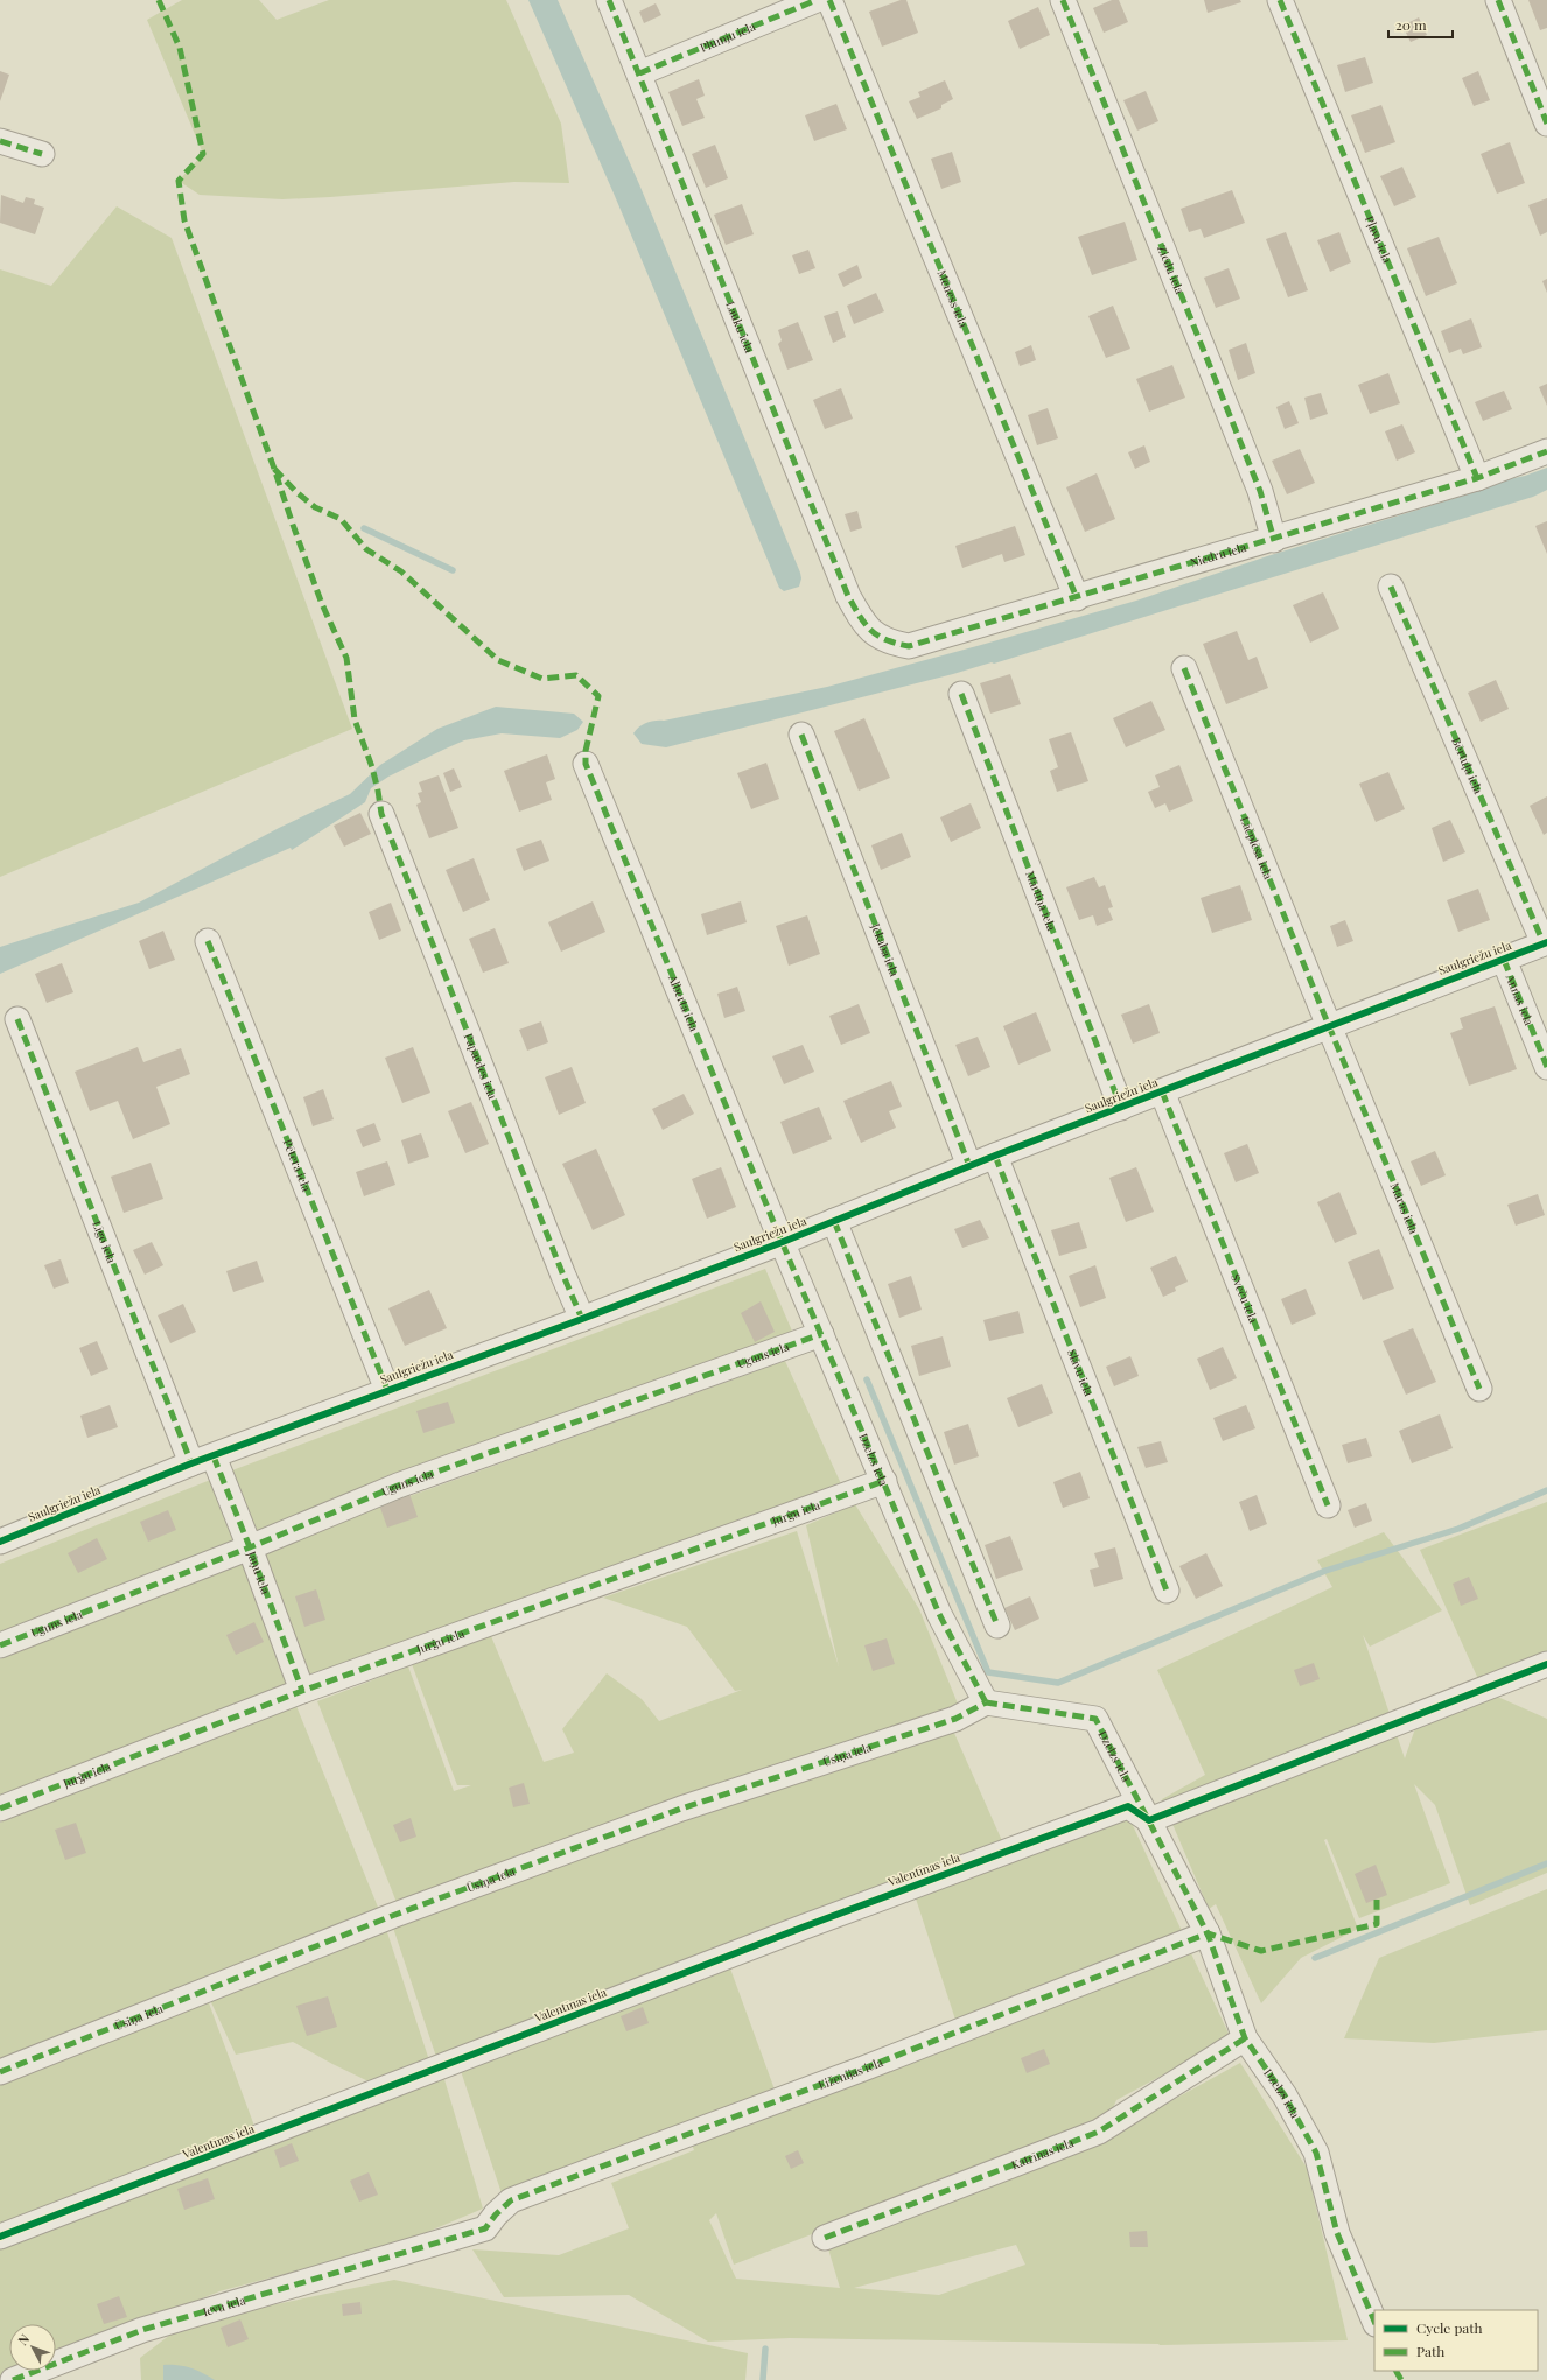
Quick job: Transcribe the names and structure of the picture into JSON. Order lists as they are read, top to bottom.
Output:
{
  "streets": {
    "street": [
      "Plūmju iela",
      "Pļavu iela",
      "Ziedu iela",
      "Mēness iela",
      "Lauku iela",
      "Niedru iela",
      "Bērtuļa iela",
      "Lāčplēša iela",
      "Mārtiņa iela",
      "Jēkaba iela",
      "Saulgriežu iela",
      "Annas iela",
      "Alberta iela",
      "Papardes iela",
      "Pētera iela",
      "Māras iela",
      "Līgo iela",
      "Sveču iela",
      "Uguns iela",
      "Slāvu iela",
      "Dzelzs iela",
      "Jurģu iela",
      "Jāņu iela",
      "Ūsiņa iela",
      "Valentīnas iela",
      "Eiženijas iela",
      "Katrīnas iela",
      "Ievu iela"
    ]
  },
  "crossings": [
    ["Plūmju iela", "Lauku iela"],
    ["Pļavu iela", "Niedru iela"],
    ["Ziedu iela", "Niedru iela"],
    ["Mēness iela", "Niedru iela"],
    ["Lauku iela", "Niedru iela"],
    ["Bērtuļa iela", "Saulgriežu iela"],
    ["Lāčplēša iela", "Saulgriežu iela"],
    ["Lāčplēša iela", "Māras iela"],
    ["Mārtiņa iela", "Saulgriežu iela"],
    ["Jēkaba iela", "Saulgriežu iela"],
    ["Saulgriežu iela", "Annas iela"],
    ["Saulgriežu iela", "Alberta iela"],
    ["Saulgriežu iela", "Papardes iela"],
    ["Saulgriežu iela", "Pētera iela"],
    ["Saulgriežu iela", "Māras iela"],
    ["Saulgriežu iela", "Līgo iela"],
    ["Saulgriežu iela", "Sveču iela"],
    ["Saulgriežu iela", "Slāvu iela"],
    ["Saulgriežu iela", "Dzelzs iela"],
    ["Saulgriežu iela", "Jāņu iela"],
    ["Alberta iela", "Dzelzs iela"],
    ["Līgo iela", "Jāņu iela"],
    ["Uguns iela", "Dzelzs iela"],
    ["Uguns iela", "Jāņu iela"],
    ["Dzelzs iela", "Jurģu iela"],
    ["Dzelzs iela", "Ūsiņa iela"],
    ["Dzelzs iela", "Valentīnas iela"],
    ["Dzelzs iela", "Eiženijas iela"],
    ["Dzelzs iela", "Katrīnas iela"],
    ["Jurģu iela", "Jāņu iela"],
    ["Eiženijas iela", "Ievu iela"]
  ],
  "legend": ["Cycle path", "Path"],
  "scale_bar": "20 m",
  "north": "top left"
}
